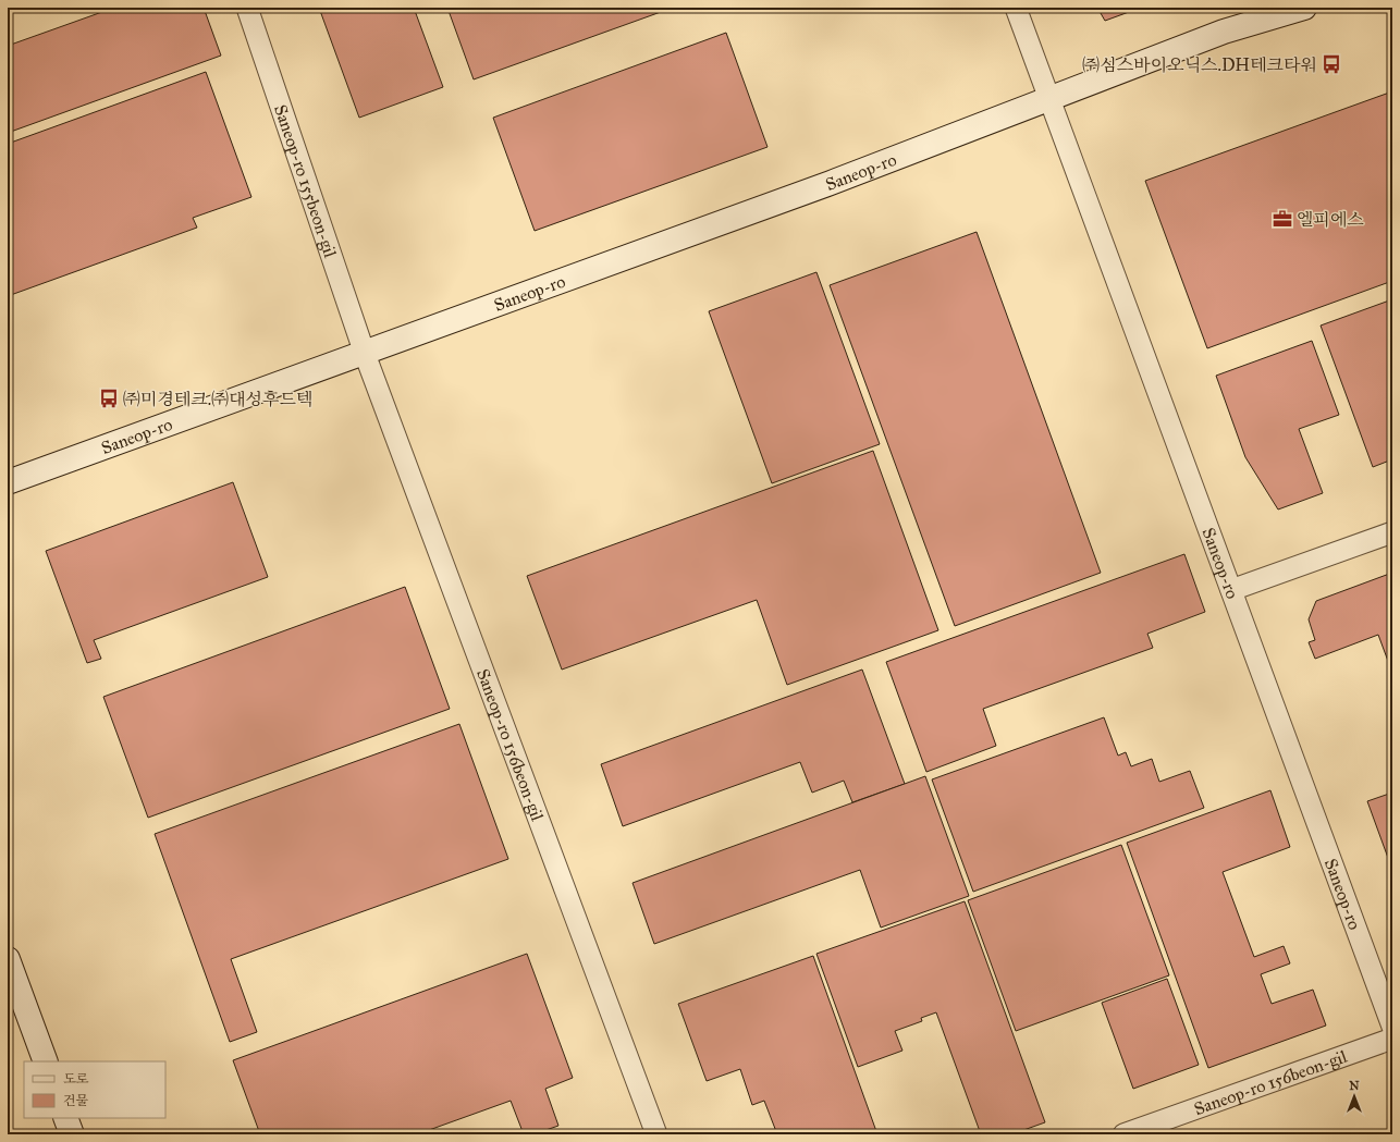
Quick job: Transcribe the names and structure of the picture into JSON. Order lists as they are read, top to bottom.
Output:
{
  "streets": {
    "street": ["Saneop-ro", "Saneop-ro 155beon-gil", "Saneop-ro 156beon-gil"]
  },
  "crossings": [
    ["Saneop-ro", "Saneop-ro 155beon-gil"],
    ["Saneop-ro", "Saneop-ro 156beon-gil"],
    ["Saneop-ro 155beon-gil", "Saneop-ro 156beon-gil"]
  ],
  "places": {
    "bus stop": ["㈜심스바이오닉스.DH테크타워", "㈜미경테크.㈜대성후드텍"],
    "office": ["엘피에스"]
  },
  "legend": ["도로", "건물"],
  "north": "top"
}
